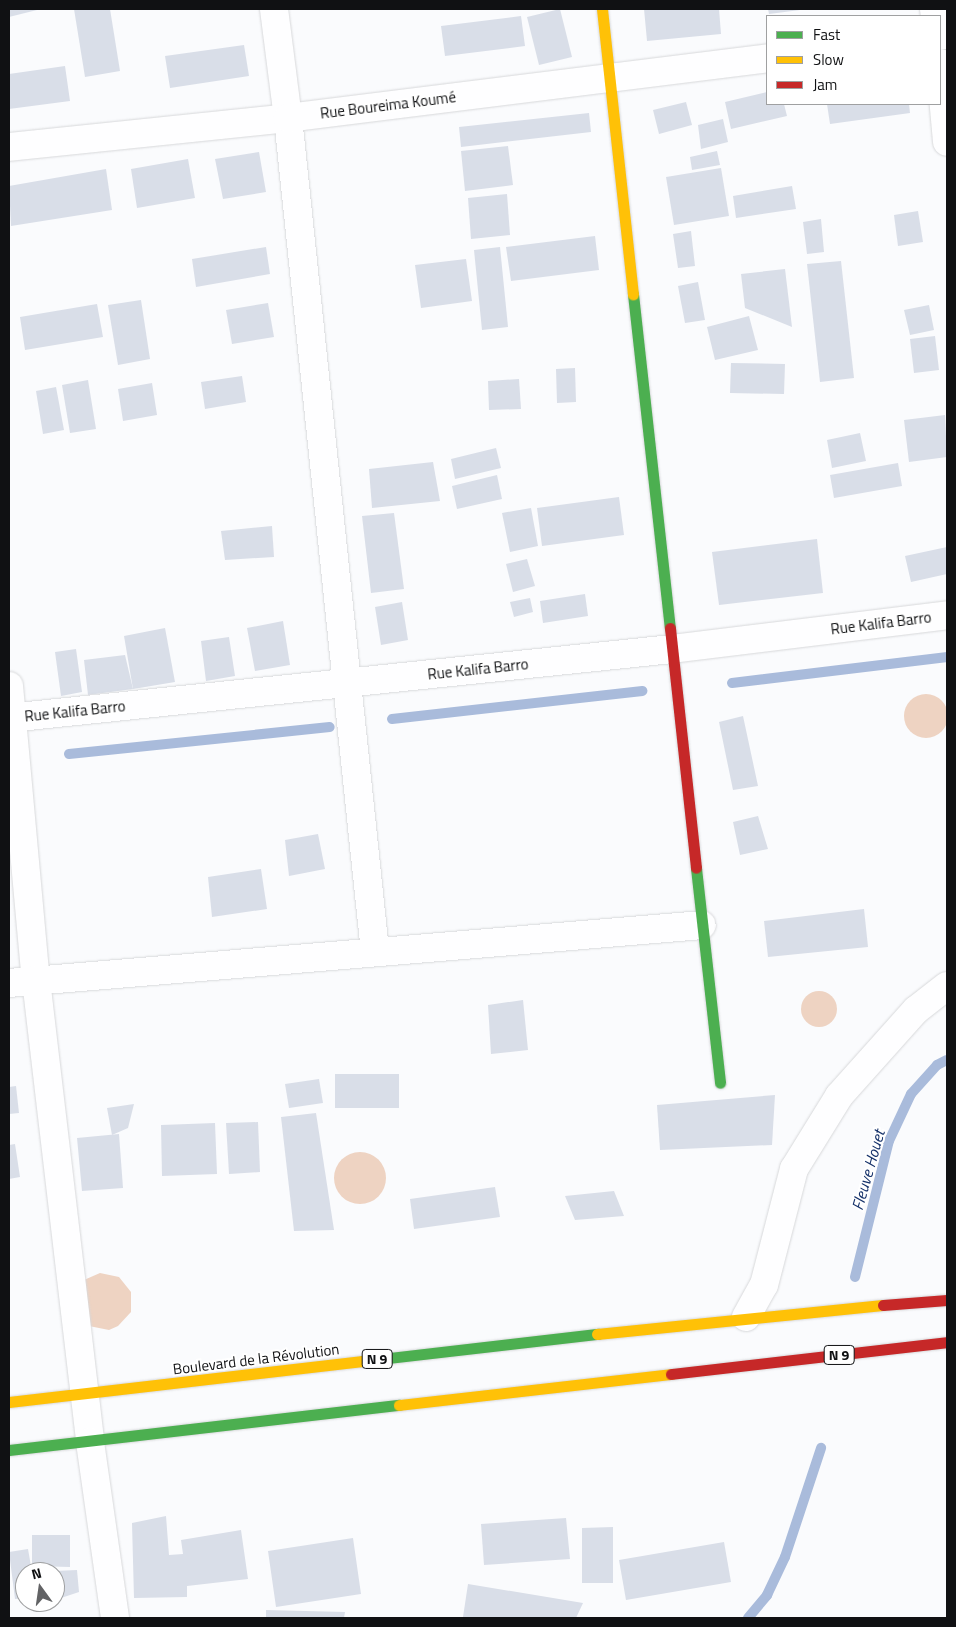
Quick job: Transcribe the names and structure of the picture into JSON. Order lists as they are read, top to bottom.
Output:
{
  "streets": {
    "main road": ["N 9", "Boulevard de la Révolution"],
    "street": ["Rue Boureima Koumé", "Rue Kalifa Barro"]
  },
  "crossings": [
    ["N 9", "Boulevard de la Révolution"]
  ],
  "water": ["Fleuve Houet"],
  "legend": ["Fast", "Slow", "Jam"],
  "north": "top"
}
